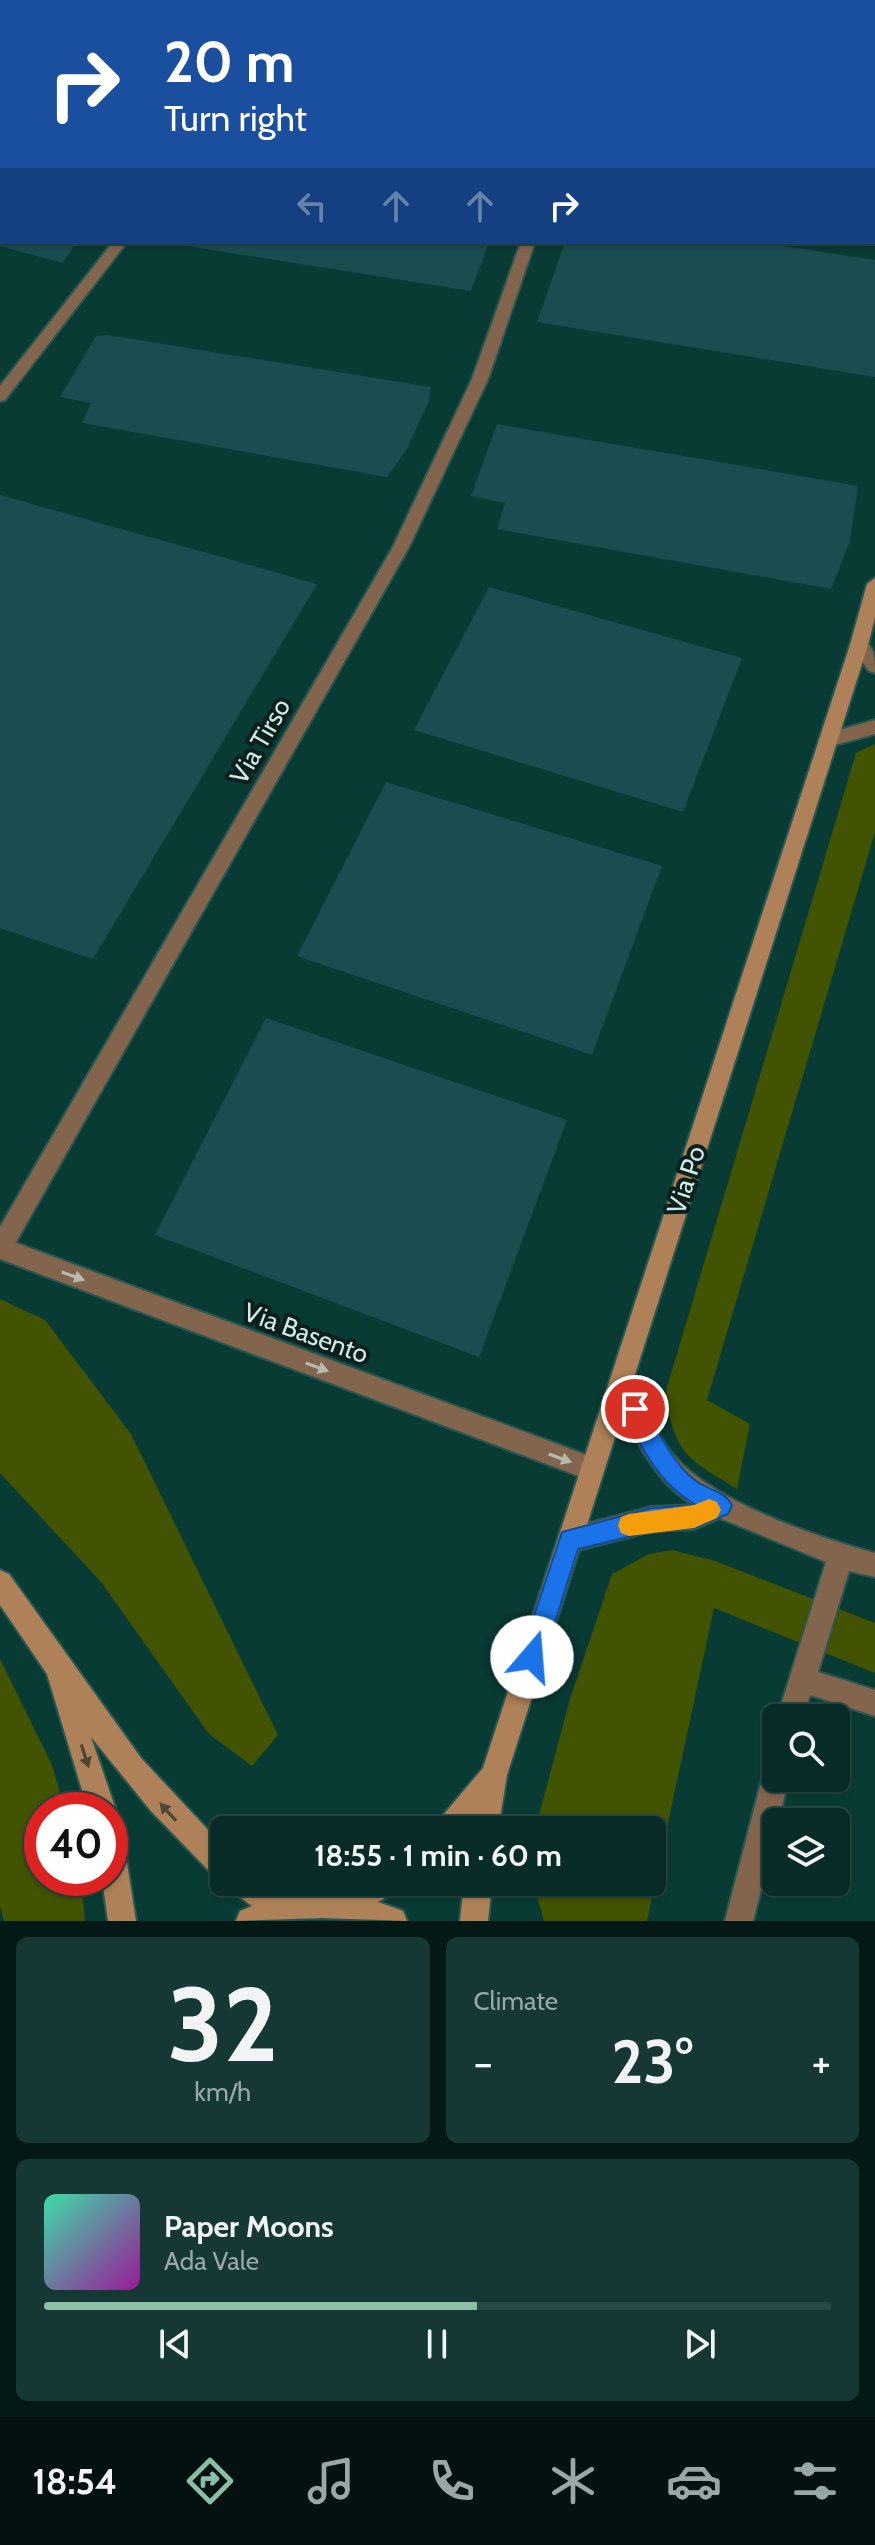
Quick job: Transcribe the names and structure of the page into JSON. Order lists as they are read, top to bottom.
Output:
{
  "streets": {
    "street": ["Via Tirso", "Via Po", "Via Basento"]
  },
  "crossings": [
    ["Via Tirso", "Via Basento"],
    ["Via Po", "Via Basento"]
  ],
  "one_way": ["Via Basento"],
  "page": {
    "turn": ["20 m", "Turn right"],
    "limit": "40",
    "trip": "18:55 · 1 min · 60 m",
    "tile": [
      ["32", "km/h"],
      "Climate"
    ],
    "heat": ["−", "23°", "+"],
    "song": ["Paper Moons", "Ada Vale"],
    "tabs": "18:54"
  }
}
